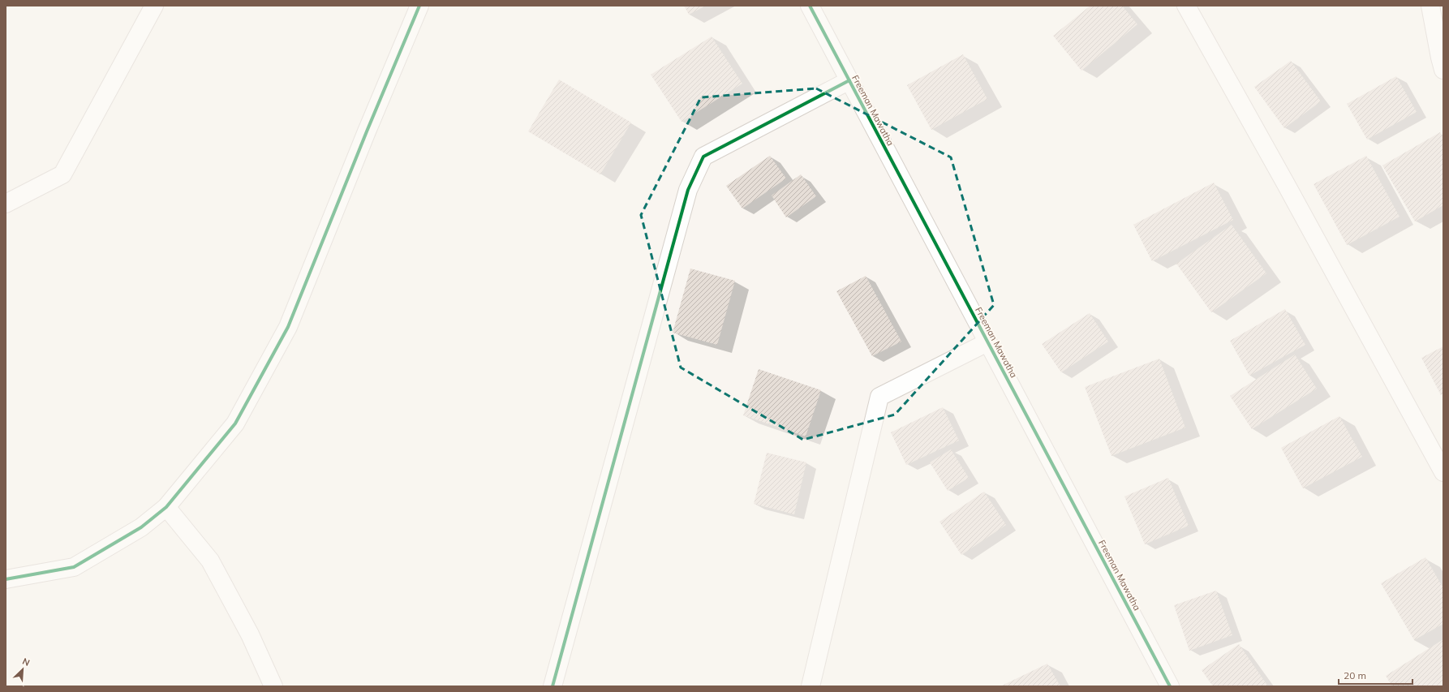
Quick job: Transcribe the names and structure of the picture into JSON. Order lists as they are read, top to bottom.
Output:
{
  "streets": {
    "street": ["Freeman Mawatha"]
  },
  "scale_bar": "20 m",
  "north": "top right"
}
